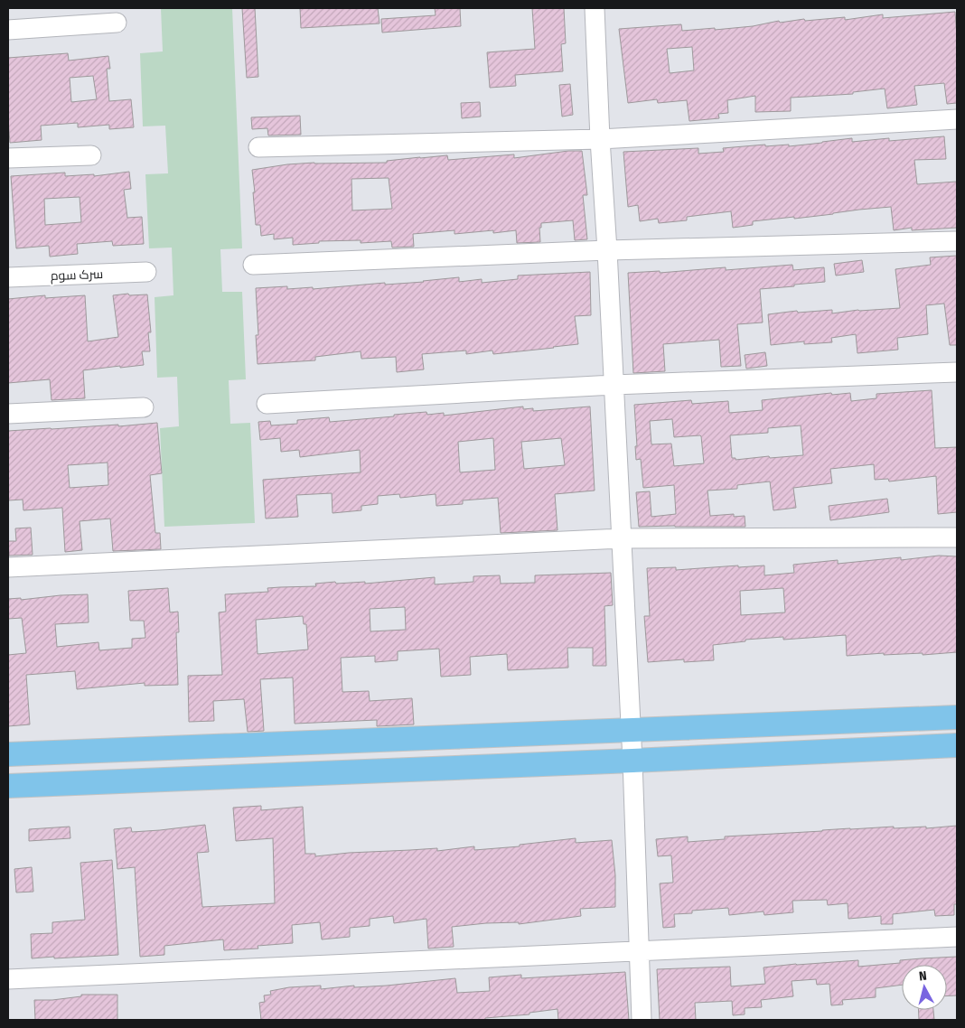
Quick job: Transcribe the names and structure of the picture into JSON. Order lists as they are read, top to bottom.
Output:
{
  "streets": {
    "street": ["سرک سوم"]
  },
  "north": "top"
}
